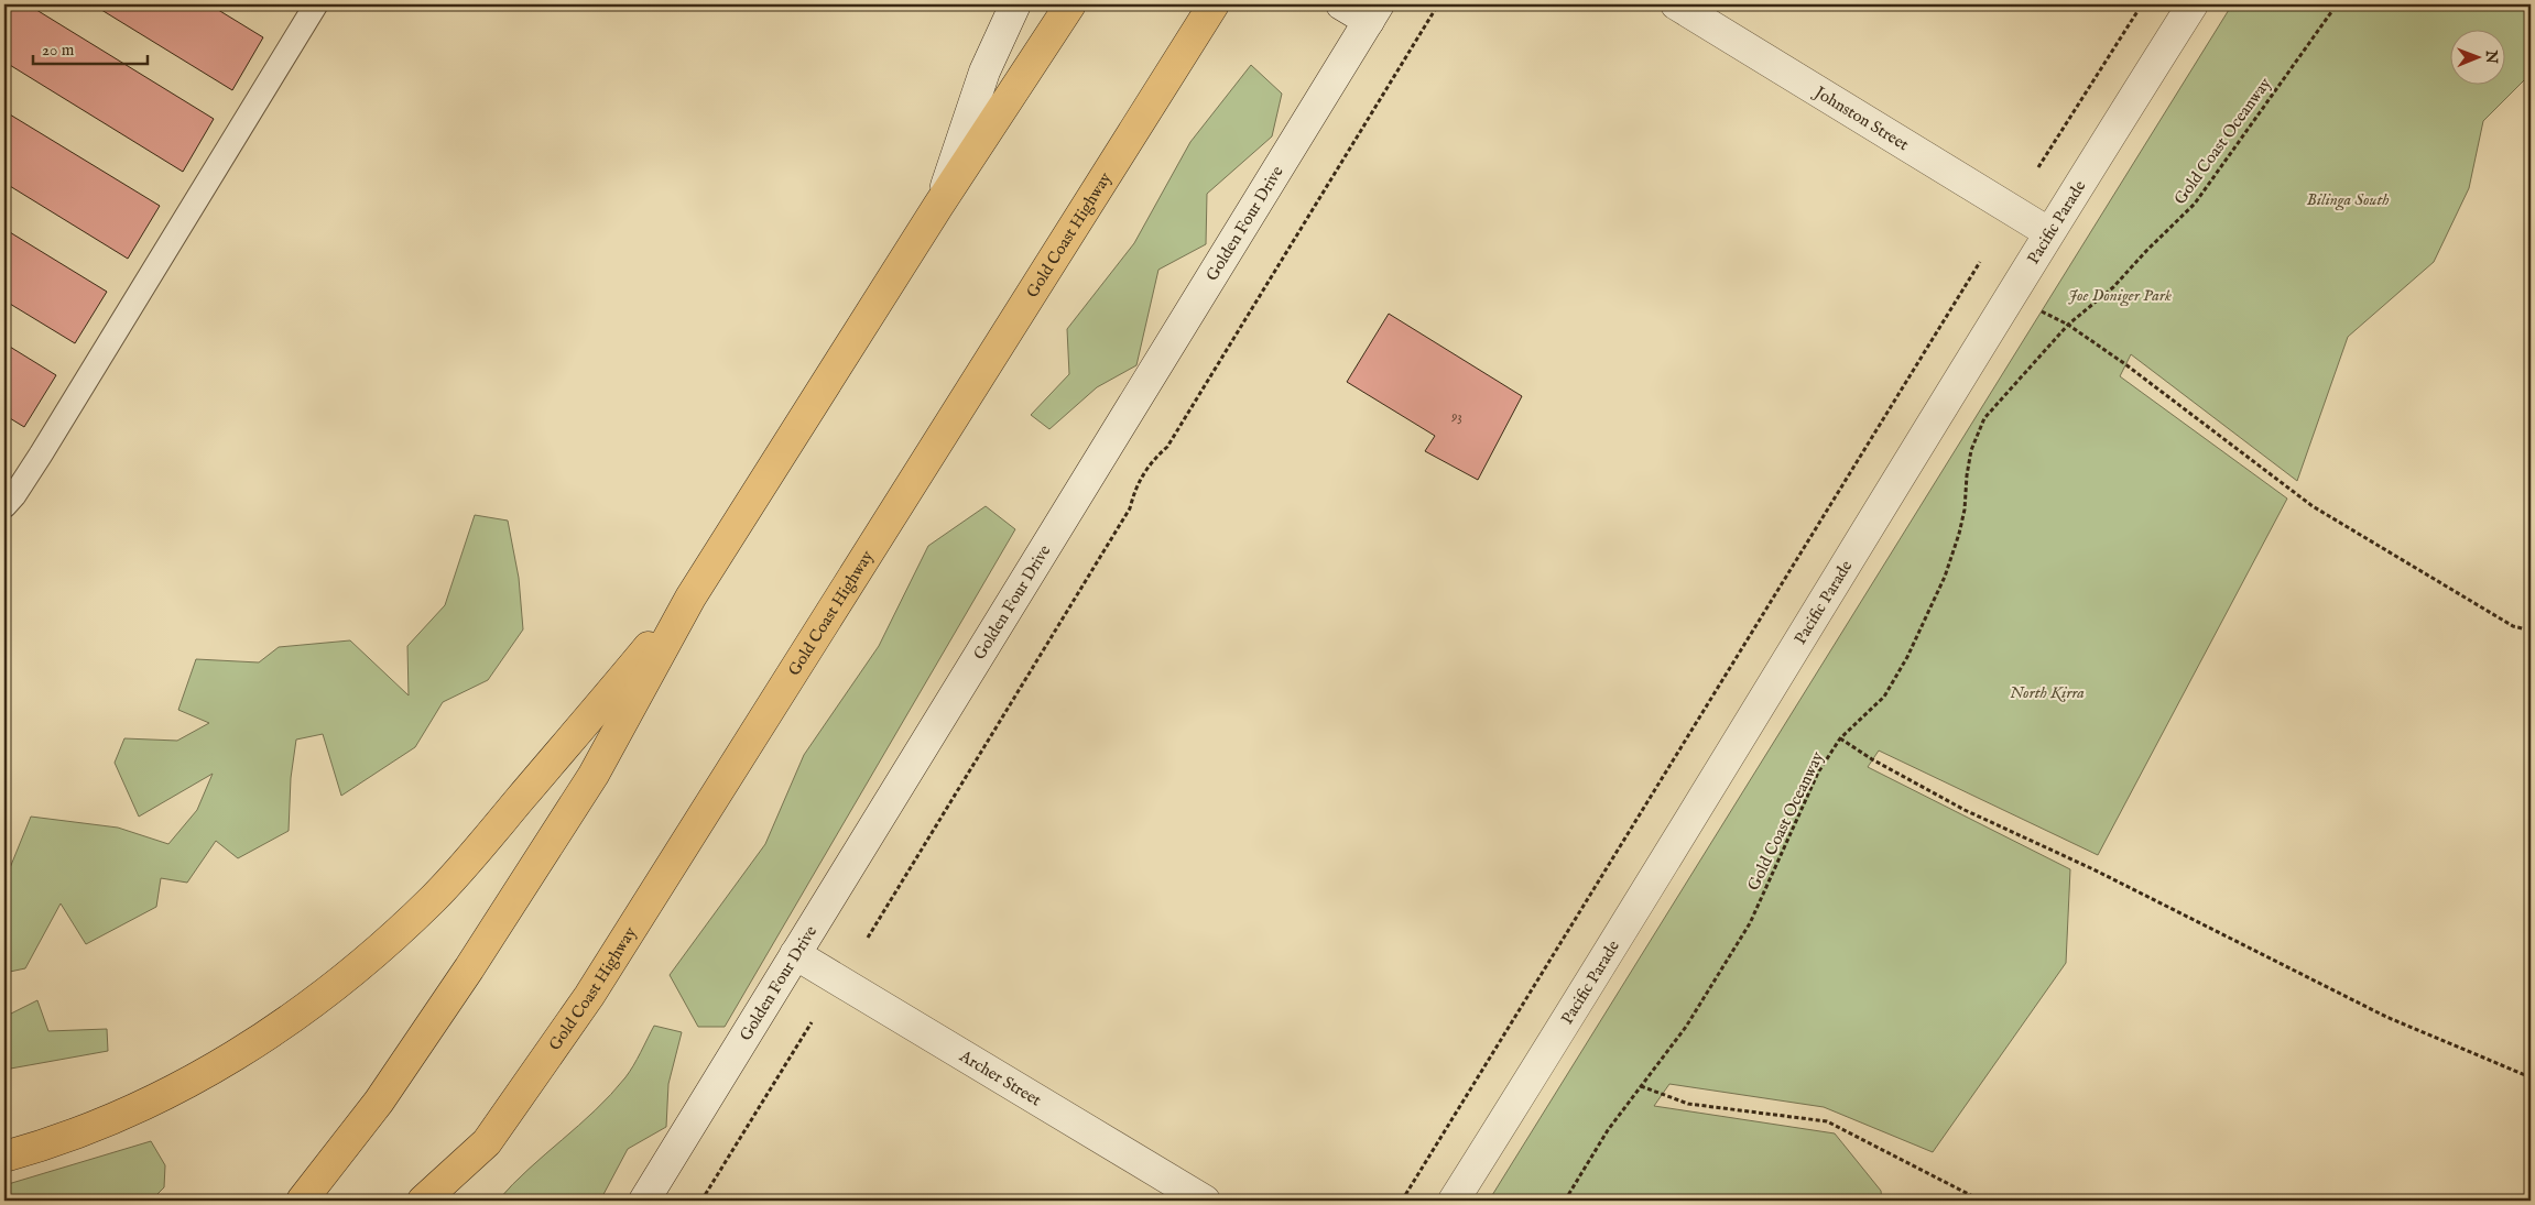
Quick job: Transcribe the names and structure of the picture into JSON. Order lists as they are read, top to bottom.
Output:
{
  "streets": {
    "highway": ["Gold Coast Highway"],
    "street": [
      "Johnston Street",
      "Golden Four Drive",
      "Pacific Parade",
      "Archer Street"
    ],
    "path": ["Gold Coast Oceanway"]
  },
  "crossings": [
    ["Johnston Street", "Pacific Parade"],
    ["Golden Four Drive", "Archer Street"]
  ],
  "parks": ["Bilinga South", "Joe Doniger Park", "North Kirra"],
  "house_numbers": ["93"],
  "scale_bar": "20 m",
  "north": "right"
}
